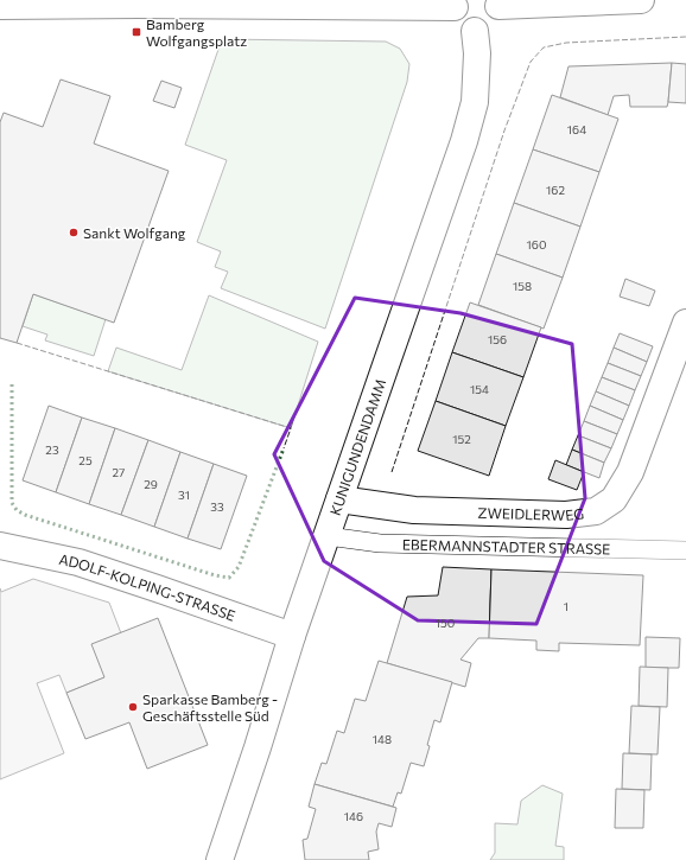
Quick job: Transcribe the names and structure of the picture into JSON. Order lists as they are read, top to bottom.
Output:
{
  "streets": {
    "street": ["KUNIGUNDENDAMM", "ZWEIDLERWEG", "ADOLF-KOLPING-STRASSE"],
    "lane": ["EBERMANNSTADTER STRASSE"]
  },
  "crossings": [
    ["KUNIGUNDENDAMM", "ZWEIDLERWEG"],
    ["KUNIGUNDENDAMM", "EBERMANNSTADTER STRASSE"],
    ["KUNIGUNDENDAMM", "ADOLF-KOLPING-STRASSE"]
  ],
  "places": {
    "transit": ["Bamberg Wolfgangsplatz"],
    "other": ["Sankt Wolfgang", "Sparkasse Bamberg - Geschäftsstelle Süd"]
  },
  "house_numbers": [
    "164",
    "162",
    "160",
    "158",
    "156",
    "154",
    "152",
    "23",
    "25",
    "27",
    "29",
    "31",
    "33",
    "1",
    "150",
    "148",
    "146"
  ]
}
